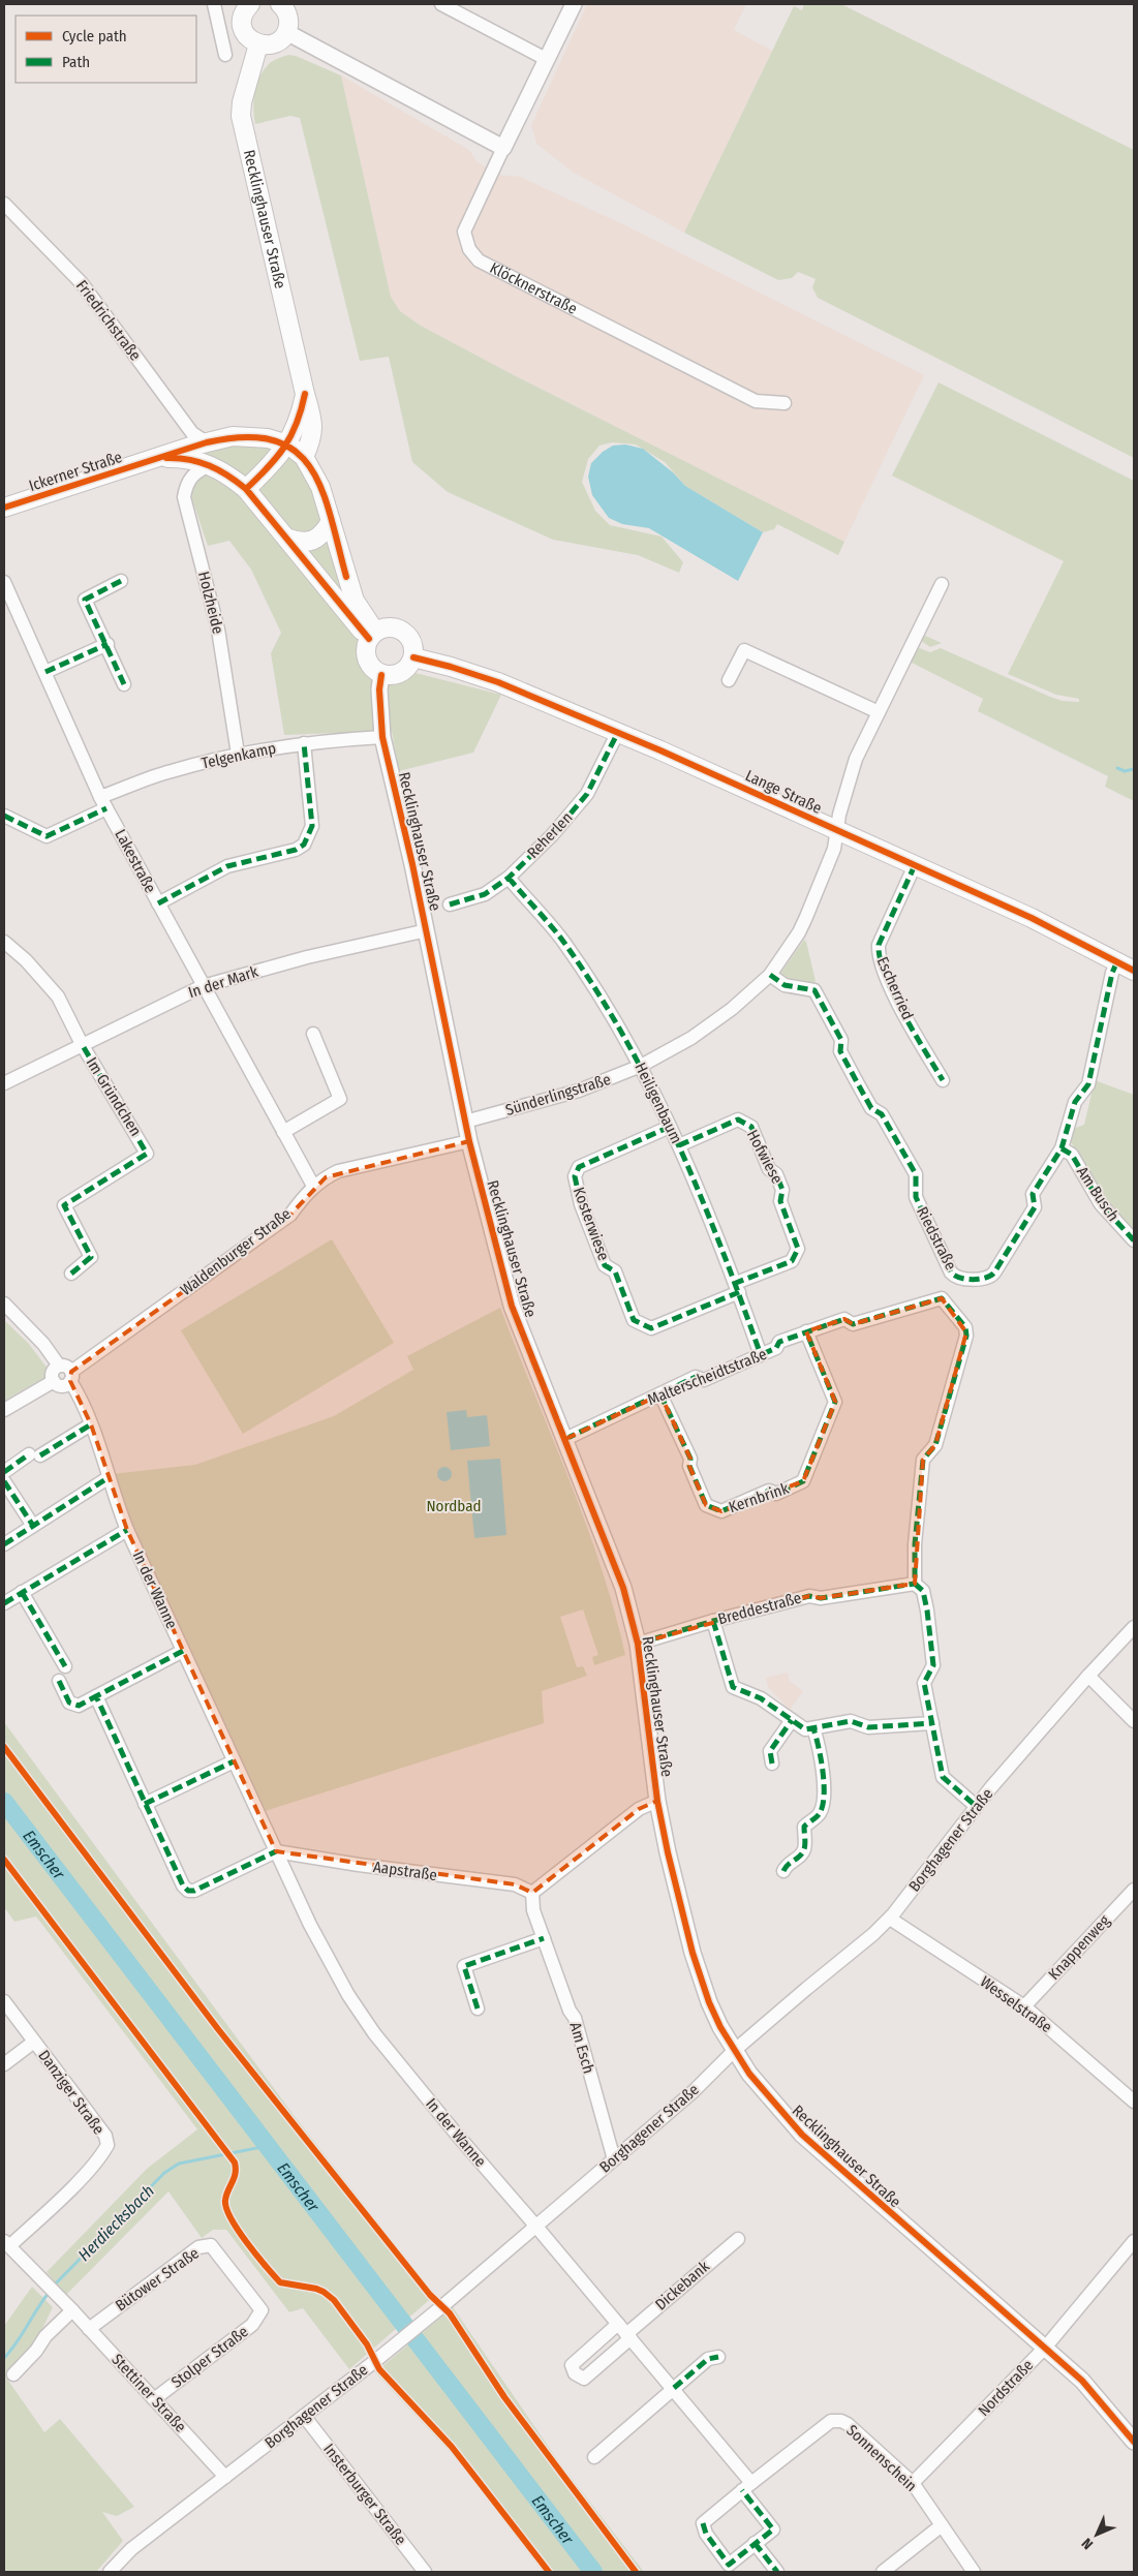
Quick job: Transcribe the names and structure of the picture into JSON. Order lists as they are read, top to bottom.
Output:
{
  "streets": {
    "main road": ["Recklinghauser Straße", "Ickerner Straße", "Lange Straße"],
    "street": [
      "Klöcknerstraße",
      "Friedrichstraße",
      "Holzheide",
      "Telgenkamp",
      "Reherlen",
      "Lakestraße",
      "In der Mark",
      "Escherried",
      "Sünderlingstraße",
      "Im Gründchen",
      "Heiligenbaum",
      "Hofwiese",
      "Am Busch",
      "Kosterwiese",
      "Riedstraße",
      "Waldenburger Straße",
      "Malterscheidtstraße",
      "Kernbrink",
      "In der Wanne",
      "Breddestraße",
      "Borghagener Straße",
      "Aapstraße",
      "Knappenweg",
      "Wesselstraße",
      "Am Esch",
      "Danziger Straße",
      "Bütower Straße",
      "Dickebank",
      "Stolper Straße",
      "Nordstraße",
      "Stettiner Straße",
      "Sonnenschein",
      "Insterburger Straße"
    ]
  },
  "crossings": [
    ["Recklinghauser Straße", "Ickerner Straße"],
    ["Recklinghauser Straße", "Telgenkamp"],
    ["Recklinghauser Straße", "Lange Straße"],
    ["Recklinghauser Straße", "In der Mark"],
    ["Recklinghauser Straße", "Sünderlingstraße"],
    ["Recklinghauser Straße", "Waldenburger Straße"],
    ["Recklinghauser Straße", "Malterscheidtstraße"],
    ["Recklinghauser Straße", "Breddestraße"],
    ["Recklinghauser Straße", "Borghagener Straße"],
    ["Recklinghauser Straße", "Nordstraße"],
    ["Friedrichstraße", "Ickerner Straße"],
    ["Ickerner Straße", "Holzheide"],
    ["Holzheide", "Telgenkamp"],
    ["Telgenkamp", "Lakestraße"],
    ["Lange Straße", "Reherlen"],
    ["Lange Straße", "Escherried"],
    ["Lange Straße", "Sünderlingstraße"],
    ["Lange Straße", "Riedstraße"],
    ["Reherlen", "Heiligenbaum"],
    ["Lakestraße", "In der Mark"],
    ["Lakestraße", "Waldenburger Straße"],
    ["In der Mark", "Im Gründchen"],
    ["Sünderlingstraße", "Heiligenbaum"],
    ["Sünderlingstraße", "Riedstraße"],
    ["Heiligenbaum", "Hofwiese"],
    ["Heiligenbaum", "Kosterwiese"],
    ["Heiligenbaum", "Malterscheidtstraße"],
    ["Hofwiese", "Kosterwiese"],
    ["Am Busch", "Riedstraße"],
    ["Waldenburger Straße", "In der Wanne"],
    ["Malterscheidtstraße", "Kernbrink"],
    ["Malterscheidtstraße", "Breddestraße"],
    ["In der Wanne", "Borghagener Straße"],
    ["In der Wanne", "Aapstraße"],
    ["In der Wanne", "Dickebank"],
    ["In der Wanne", "Sonnenschein"],
    ["Borghagener Straße", "Wesselstraße"],
    ["Borghagener Straße", "Am Esch"],
    ["Borghagener Straße", "Stettiner Straße"],
    ["Borghagener Straße", "Insterburger Straße"],
    ["Aapstraße", "Am Esch"],
    ["Knappenweg", "Wesselstraße"],
    ["Danziger Straße", "Stettiner Straße"],
    ["Bütower Straße", "Stolper Straße"],
    ["Bütower Straße", "Stettiner Straße"],
    ["Stolper Straße", "Stettiner Straße"],
    ["Nordstraße", "Sonnenschein"]
  ],
  "water": ["Emscher", "Herdiecksbach"],
  "parks": ["Nordbad"],
  "legend": ["Cycle path", "Path"],
  "north": "bottom left"
}
